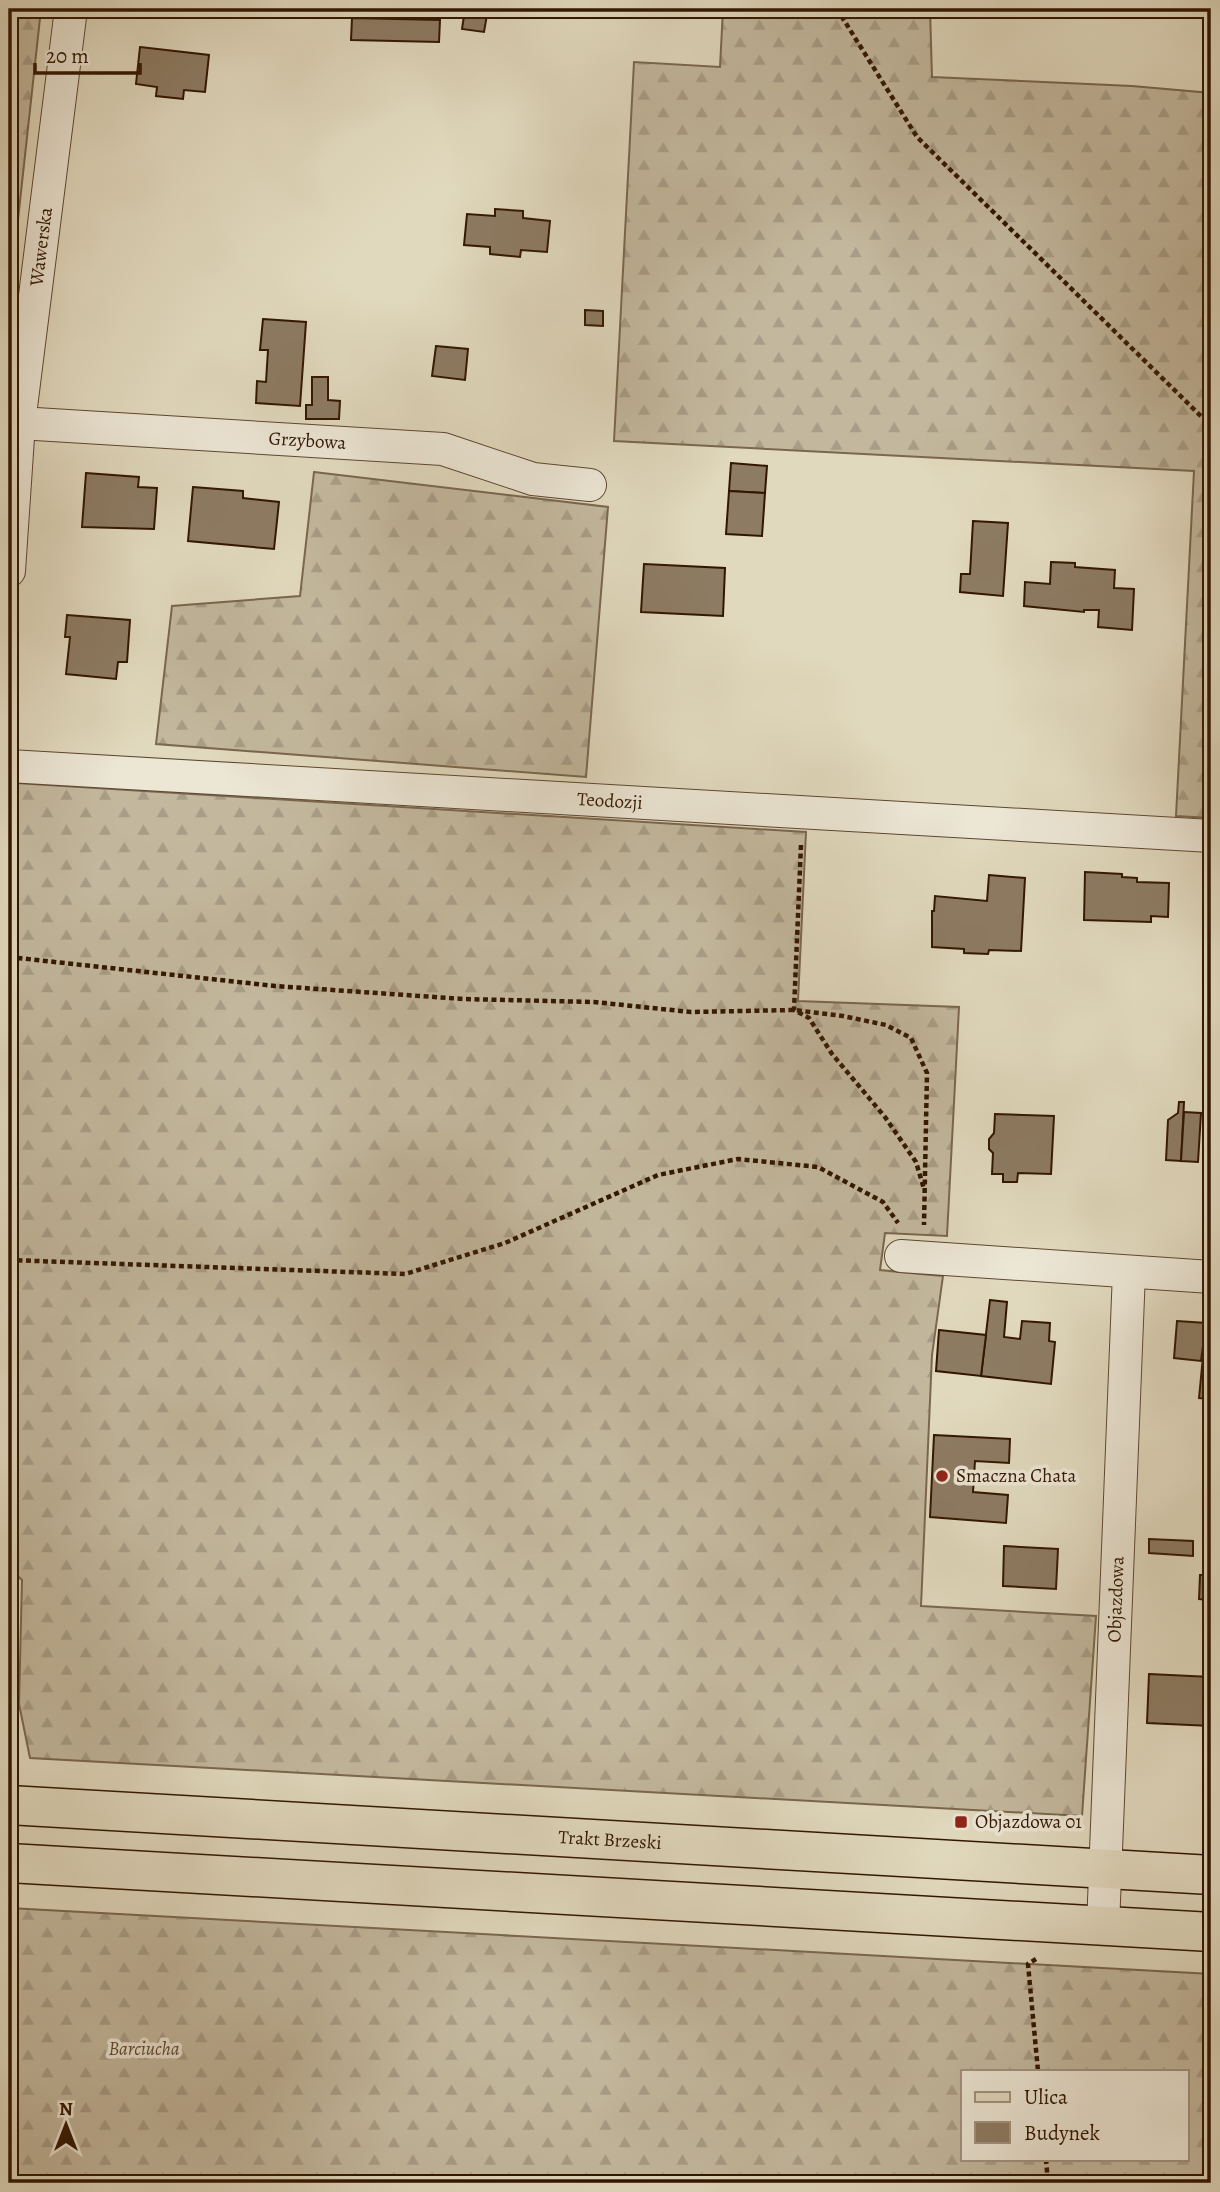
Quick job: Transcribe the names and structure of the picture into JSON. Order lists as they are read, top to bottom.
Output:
{
  "streets": {
    "main road": ["Trakt Brzeski"],
    "street": [
      "Wawerska",
      "Grzybowa",
      "Teodozji",
      "Objazdowa"
    ]
  },
  "crossings": [
    ["Wawerska", "Grzybowa"],
    ["Objazdowa", "Trakt Brzeski"]
  ],
  "parks": ["Barciucha"],
  "places": {
    "other": ["Smaczna Chata"],
    "transit": ["Objazdowa 01"]
  },
  "legend": ["Ulica", "Budynek"],
  "scale_bar": "20 m",
  "north": "top"
}
